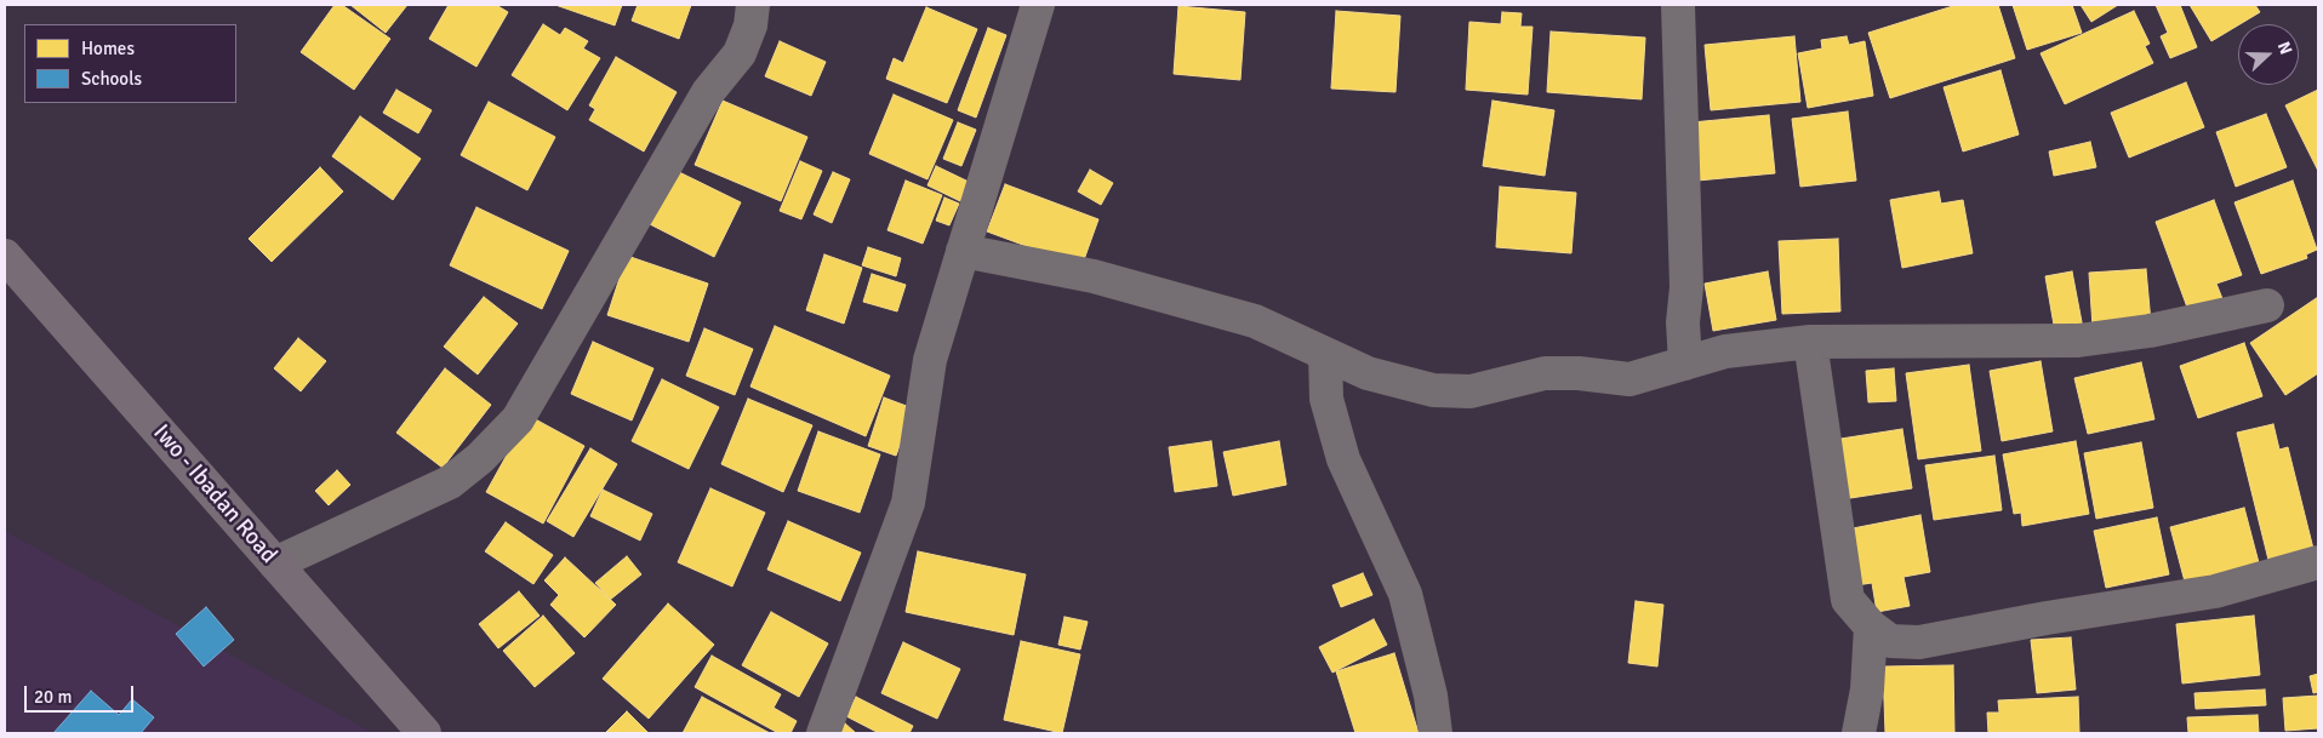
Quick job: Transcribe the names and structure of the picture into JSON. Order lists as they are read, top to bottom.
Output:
{
  "streets": {
    "main road": ["Iwo - Ibadan Road"]
  },
  "legend": ["Homes", "Schools"],
  "scale_bar": "20 m",
  "north": "right"
}
